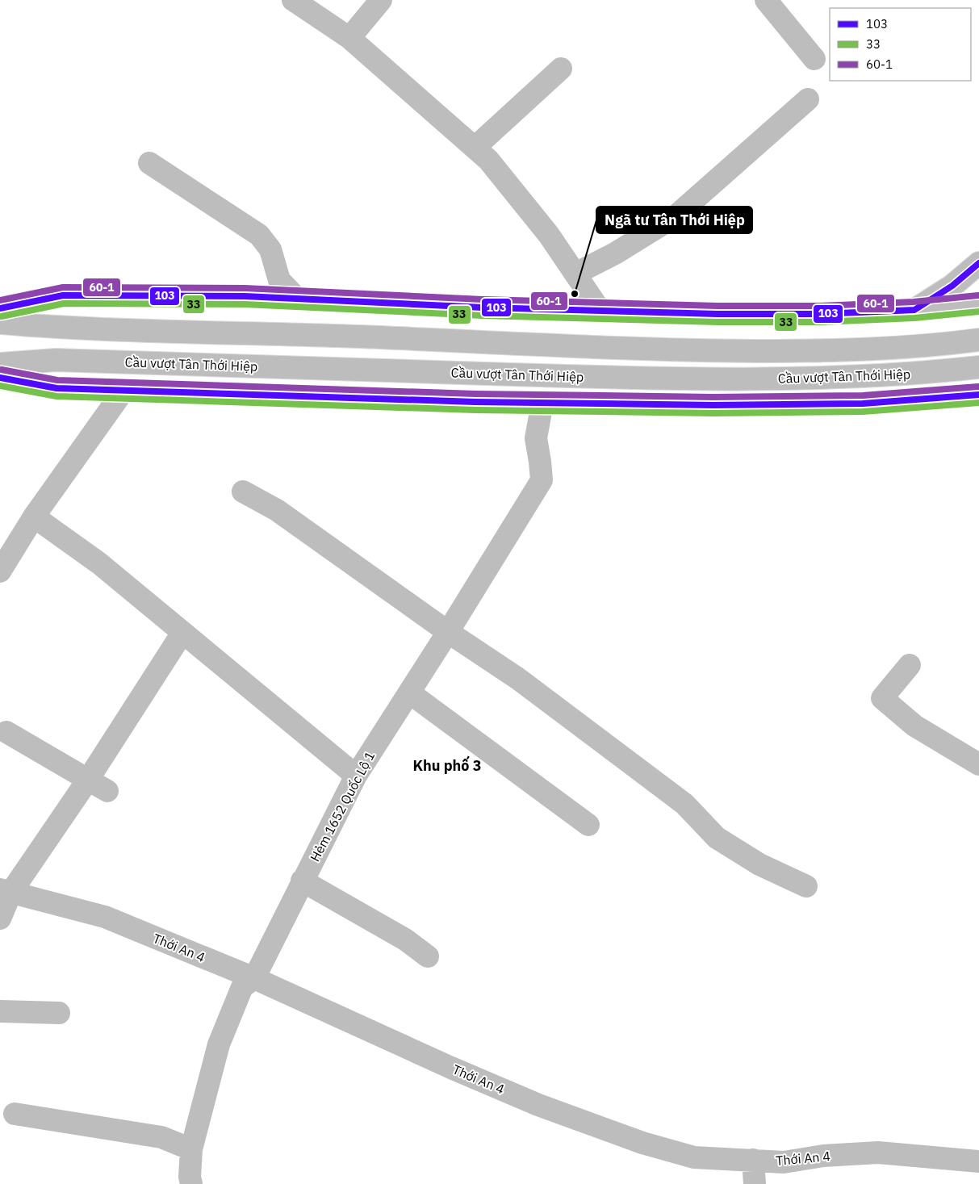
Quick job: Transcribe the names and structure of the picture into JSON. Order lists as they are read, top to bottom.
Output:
{
  "streets": {
    "main road": ["Cầu vượt Tân Thới Hiệp", "Hẻm 1652 Quốc Lộ 1", "Thới An 4"]
  },
  "crossings": [
    ["Hẻm 1652 Quốc Lộ 1", "Thới An 4"]
  ],
  "districts": ["Khu phố 3"],
  "places": ["Ngã tư Tân Thới Hiệp"],
  "lines": ["transit line 103", "transit line 60-1", "transit line 33"],
  "legend": ["103", "33", "60-1"]
}
